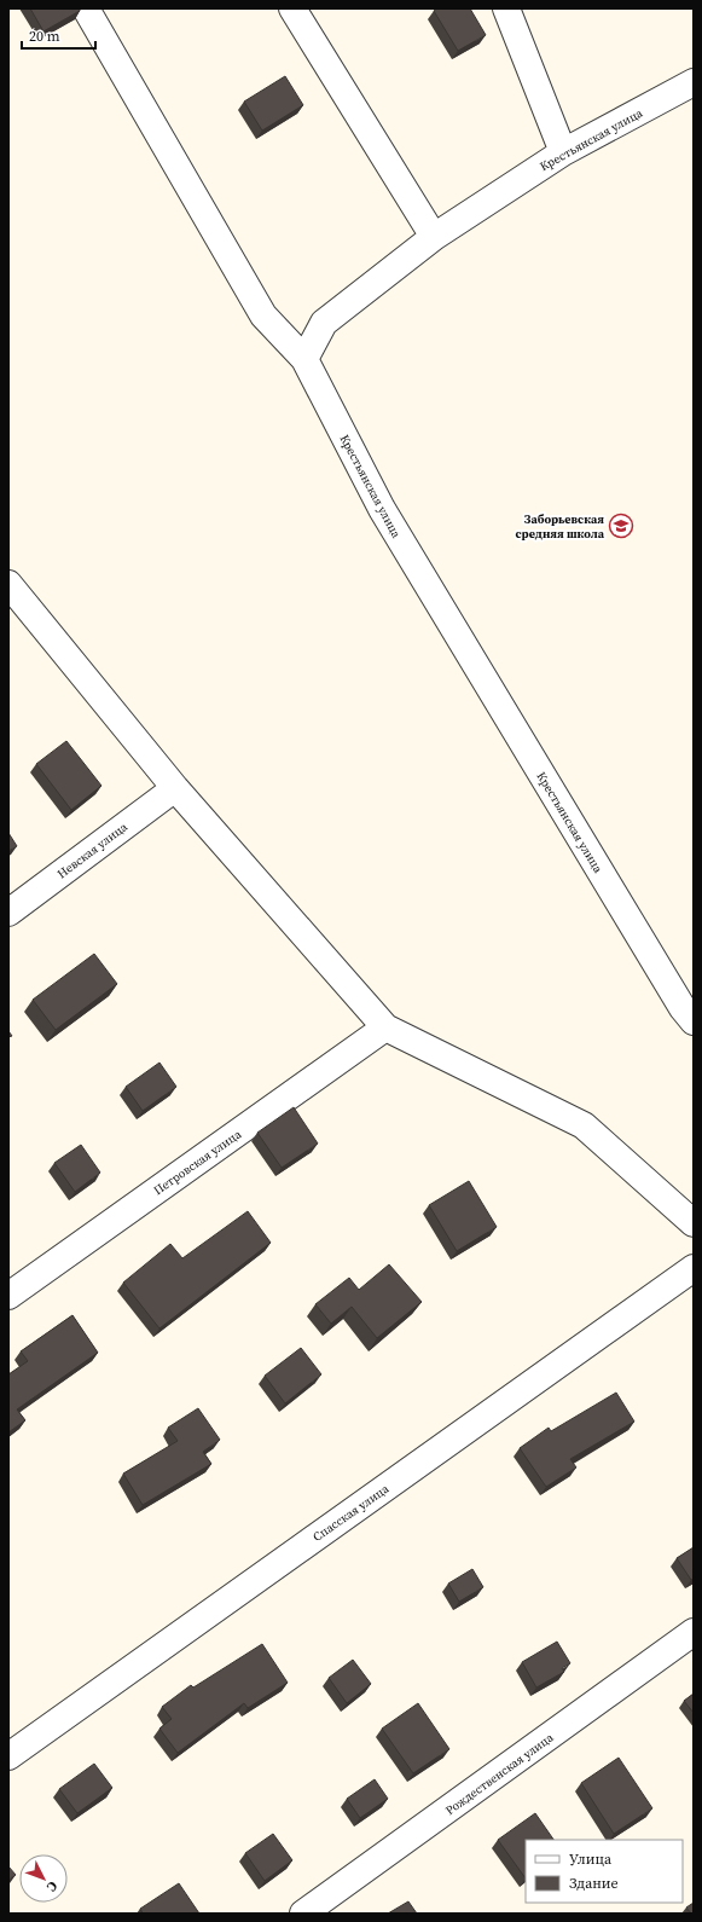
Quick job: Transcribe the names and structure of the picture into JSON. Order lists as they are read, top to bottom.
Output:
{
  "streets": {
    "street": [
      "Крестьянская улица",
      "Невская улица",
      "Петровская улица",
      "Спасская улица",
      "Рождественская улица"
    ]
  },
  "places": {
    "school or university": ["Заборьевская средняя школа"]
  },
  "legend": ["Улица", "Здание"],
  "scale_bar": "20 m",
  "north": "bottom right"
}
